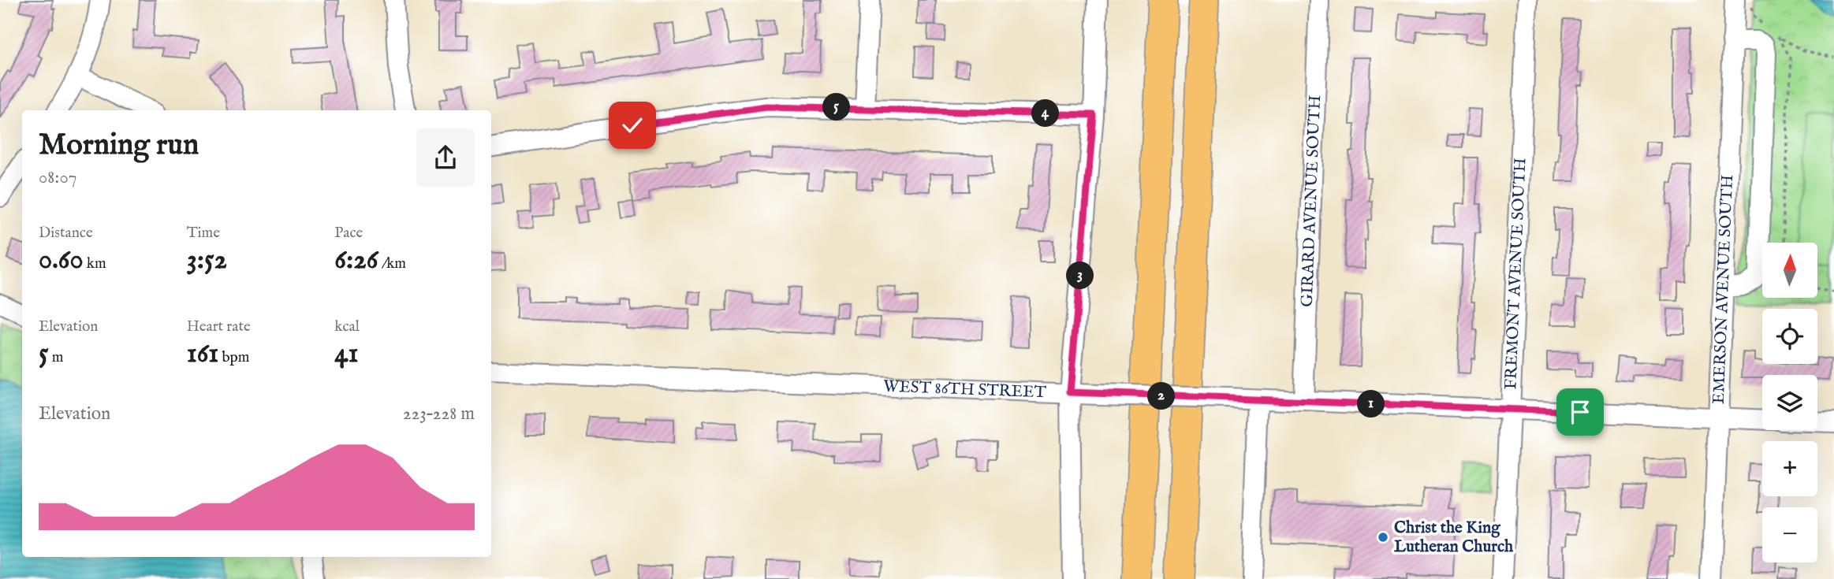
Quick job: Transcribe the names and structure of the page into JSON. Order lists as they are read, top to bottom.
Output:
{
  "streets": {
    "street": [
      "GIRARD AVENUE SOUTH",
      "FREMONT AVENUE SOUTH",
      "EMERSON AVENUE SOUTH",
      "WEST 86TH STREET"
    ]
  },
  "crossings": [
    ["GIRARD AVENUE SOUTH", "WEST 86TH STREET"],
    ["FREMONT AVENUE SOUTH", "WEST 86TH STREET"],
    ["EMERSON AVENUE SOUTH", "WEST 86TH STREET"]
  ],
  "places": ["Christ the King Lutheran Church"],
  "north": "top",
  "page": {
    "pins": [
      "5",
      "4",
      "3",
      "2",
      "1"
    ],
    "heading": ["Morning run", "08:07"],
    "stats": [
      ["Distance", "0.60 km"],
      ["Time", "3:52"],
      ["Pace", "6:26 /km"],
      ["Elevation", "5 m"],
      ["Heart rate", "161 bpm"],
      ["kcal", "41"]
    ],
    "map_buttons": ["+", "−"],
    "chart": ["Elevation", "223–228 m"]
  }
}
